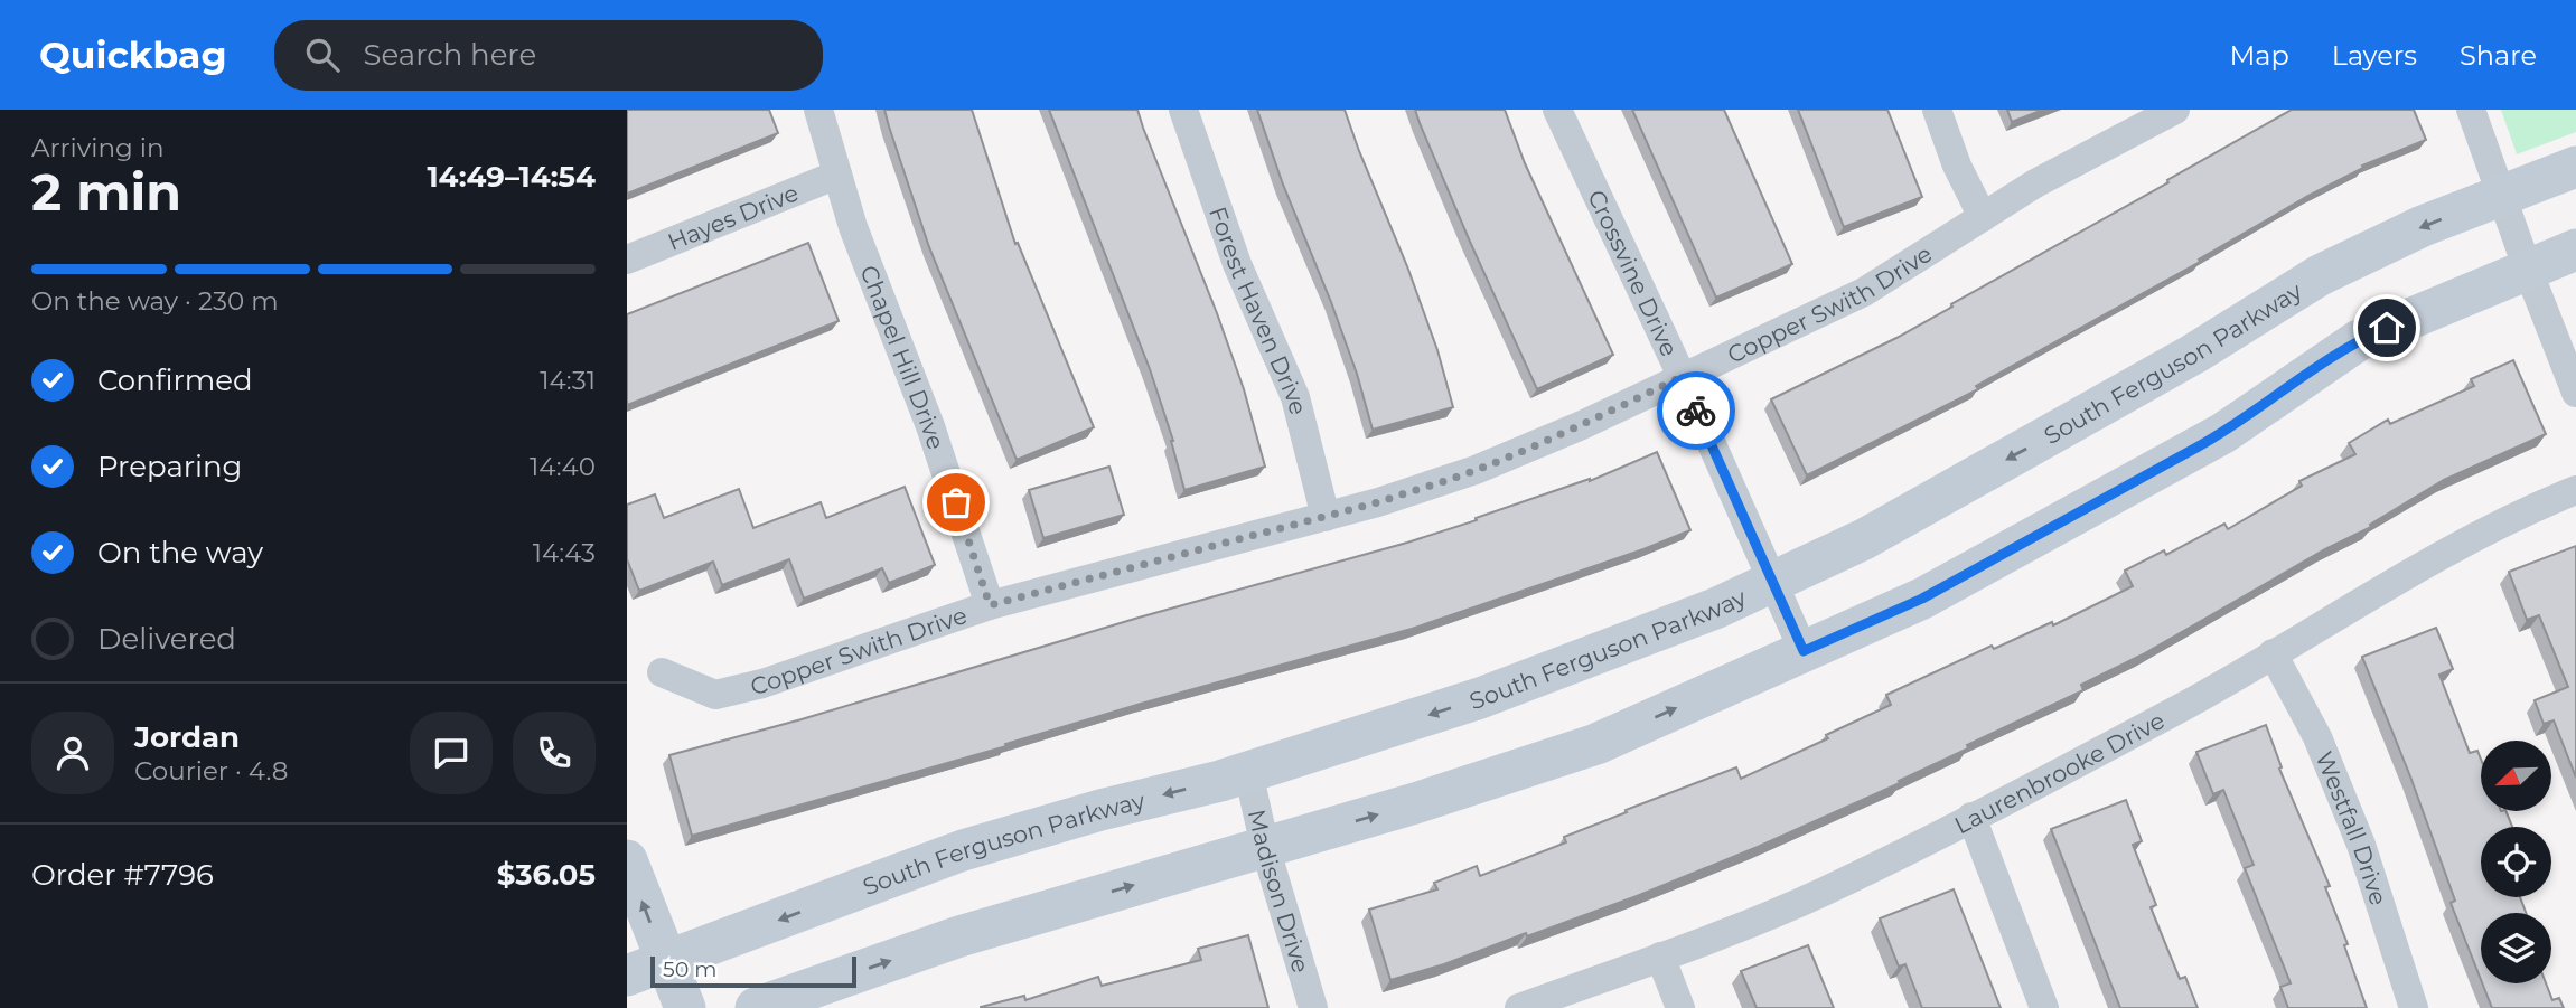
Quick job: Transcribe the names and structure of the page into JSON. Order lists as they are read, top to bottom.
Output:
{
  "streets": {
    "street": [
      "Hayes Drive",
      "Crossvine Drive",
      "Copper Swith Drive",
      "Forest Haven Drive",
      "Chapel Hill Drive",
      "South Ferguson Parkway",
      "Laurenbrooke Drive",
      "Westfall Drive",
      "Madison Drive"
    ]
  },
  "crossings": [
    ["Hayes Drive", "Chapel Hill Drive"],
    ["Crossvine Drive", "Copper Swith Drive"],
    ["Crossvine Drive", "South Ferguson Parkway"],
    ["Copper Swith Drive", "Forest Haven Drive"],
    ["Copper Swith Drive", "Chapel Hill Drive"],
    ["South Ferguson Parkway", "Madison Drive"],
    ["Laurenbrooke Drive", "Westfall Drive"]
  ],
  "scale_bar": "50 m",
  "north": "bottom left",
  "page": {
    "header": "Quickbag",
    "search": "Search here",
    "nav": ["Map", "Layers", "Share"],
    "heading": ["2 min", "Arriving in", "14:49–14:54"],
    "panel": [
      "Jordan",
      "Courier · 4.8",
      "Order #7796",
      "$36.05"
    ],
    "bar": "On the way · 230 m",
    "list": [
      ["Confirmed", "14:31"],
      ["Preparing", "14:40"],
      ["On the way", "14:43"],
      "Delivered"
    ],
    "scale": "50 m"
  }
}
